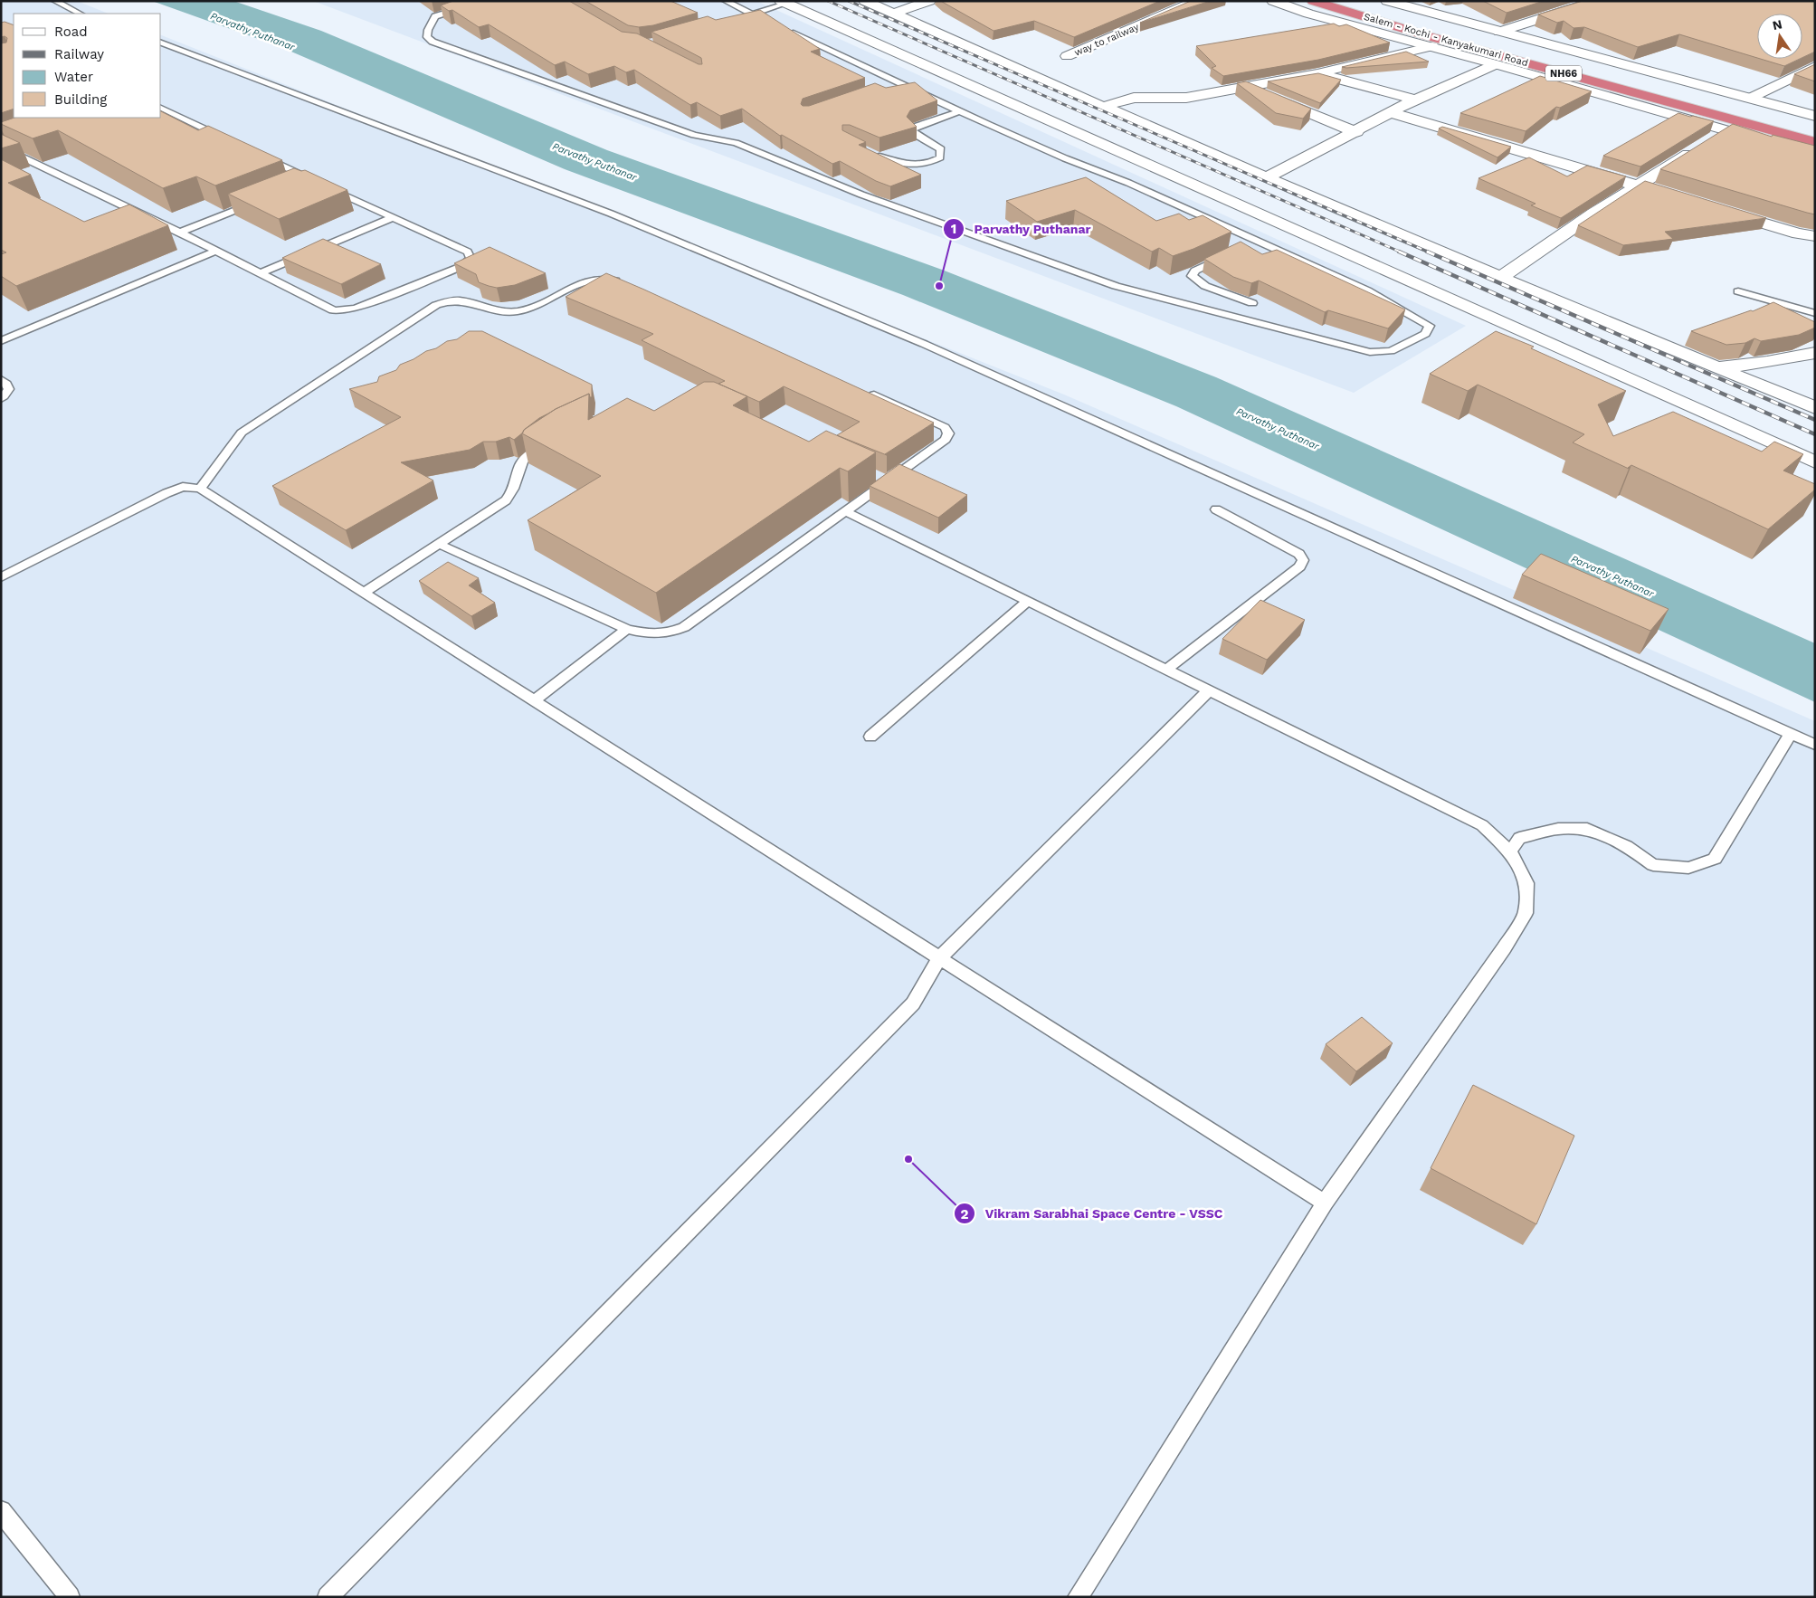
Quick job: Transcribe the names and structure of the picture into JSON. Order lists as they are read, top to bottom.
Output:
{
  "streets": {
    "highway": ["Salem - Kochi - Kanyakumari Road", "NH66"],
    "street": ["way to railway"]
  },
  "water": ["Parvathy Puthanar"],
  "places": ["Parvathy Puthanar", "Vikram Sarabhai Space Centre - VSSC"],
  "legend": [
    "Road",
    "Railway",
    "Water",
    "Building"
  ],
  "north": "top"
}
